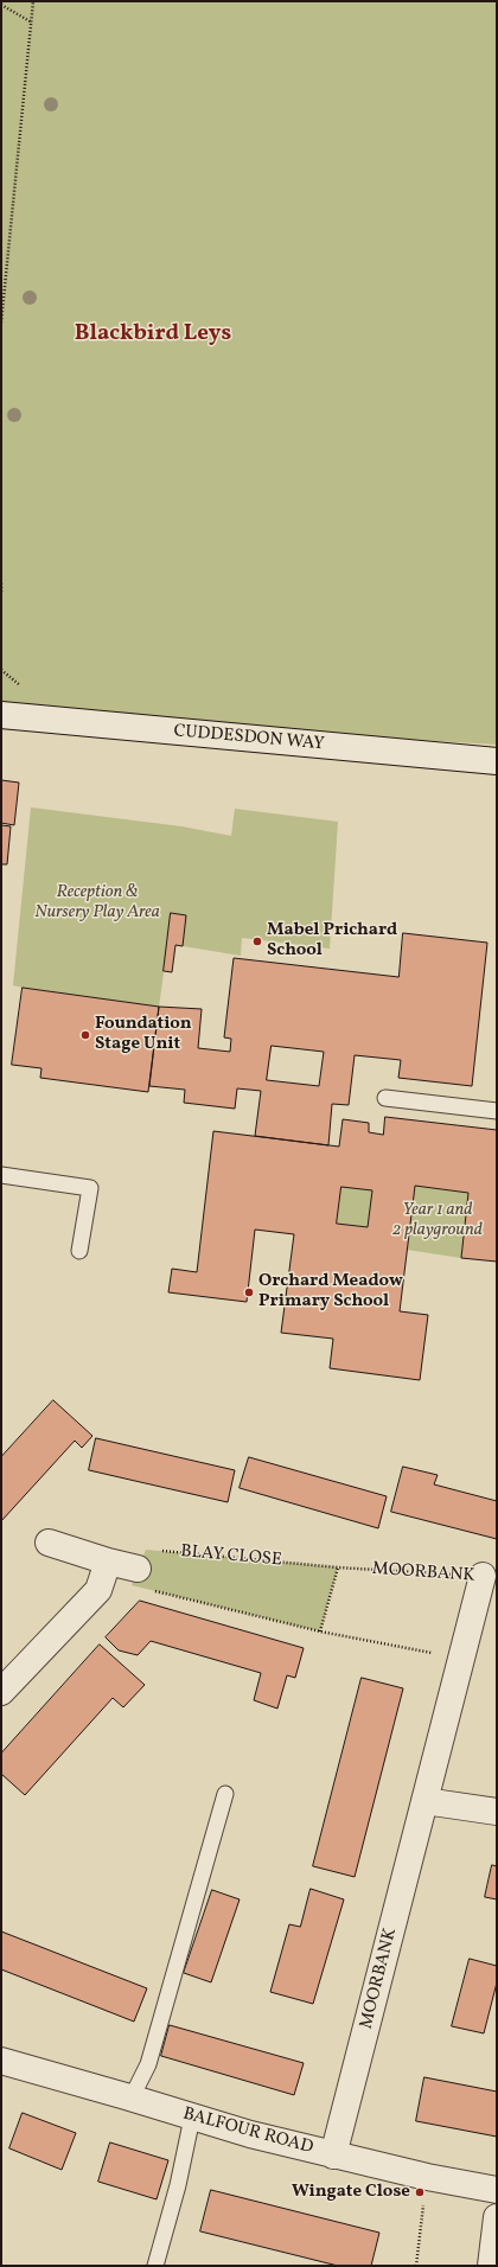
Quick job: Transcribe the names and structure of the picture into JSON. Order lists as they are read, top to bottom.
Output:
{
  "streets": {
    "street": ["CUDDESDON WAY", "MOORBANK", "BALFOUR ROAD"],
    "path": ["BLAY CLOSE"]
  },
  "crossings": [
    ["BLAY CLOSE", "MOORBANK"],
    ["MOORBANK", "BALFOUR ROAD"]
  ],
  "districts": ["Blackbird Leys"],
  "parks": ["Reception & Nursery Play Area", "Year 1 and 2 playground"],
  "places": [
    "Mabel Prichard School",
    "Foundation Stage Unit",
    "Orchard Meadow Primary School",
    "Wingate Close"
  ]
}
